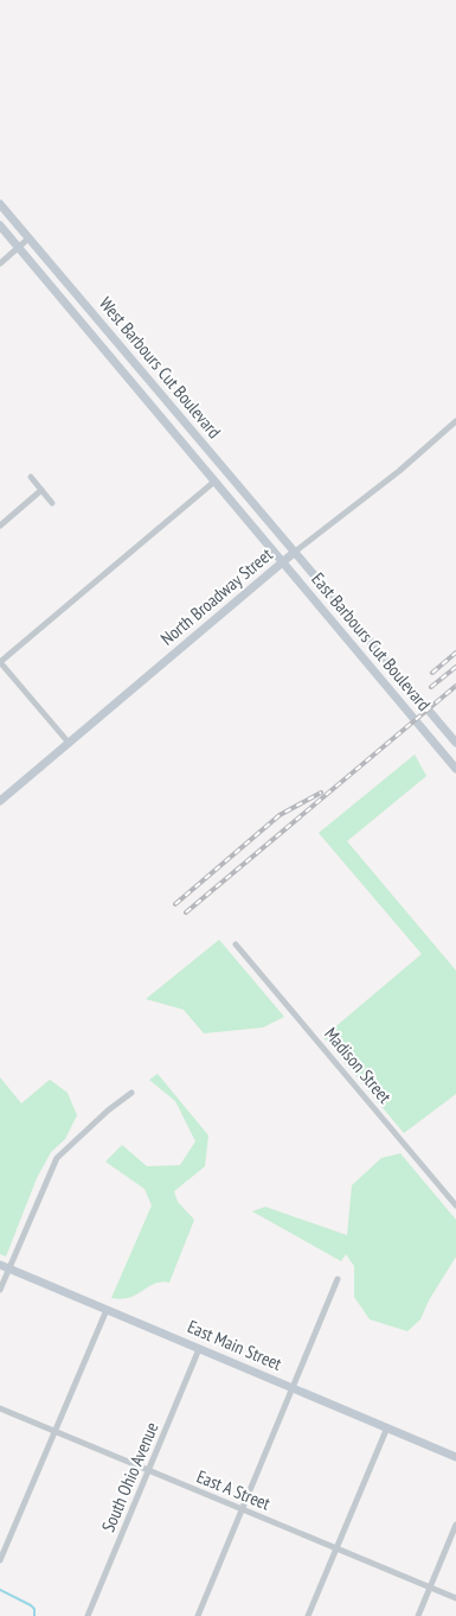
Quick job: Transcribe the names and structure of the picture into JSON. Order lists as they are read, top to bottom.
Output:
{
  "streets": {
    "street": [
      "West Barbours Cut Boulevard",
      "North Broadway Street",
      "East Barbours Cut Boulevard",
      "Madison Street",
      "East Main Street",
      "South Ohio Avenue",
      "East A Street"
    ]
  },
  "crossings": [
    ["West Barbours Cut Boulevard", "North Broadway Street"],
    ["West Barbours Cut Boulevard", "East Barbours Cut Boulevard"],
    ["North Broadway Street", "East Barbours Cut Boulevard"],
    ["East Main Street", "South Ohio Avenue"],
    ["South Ohio Avenue", "East A Street"]
  ]
}
